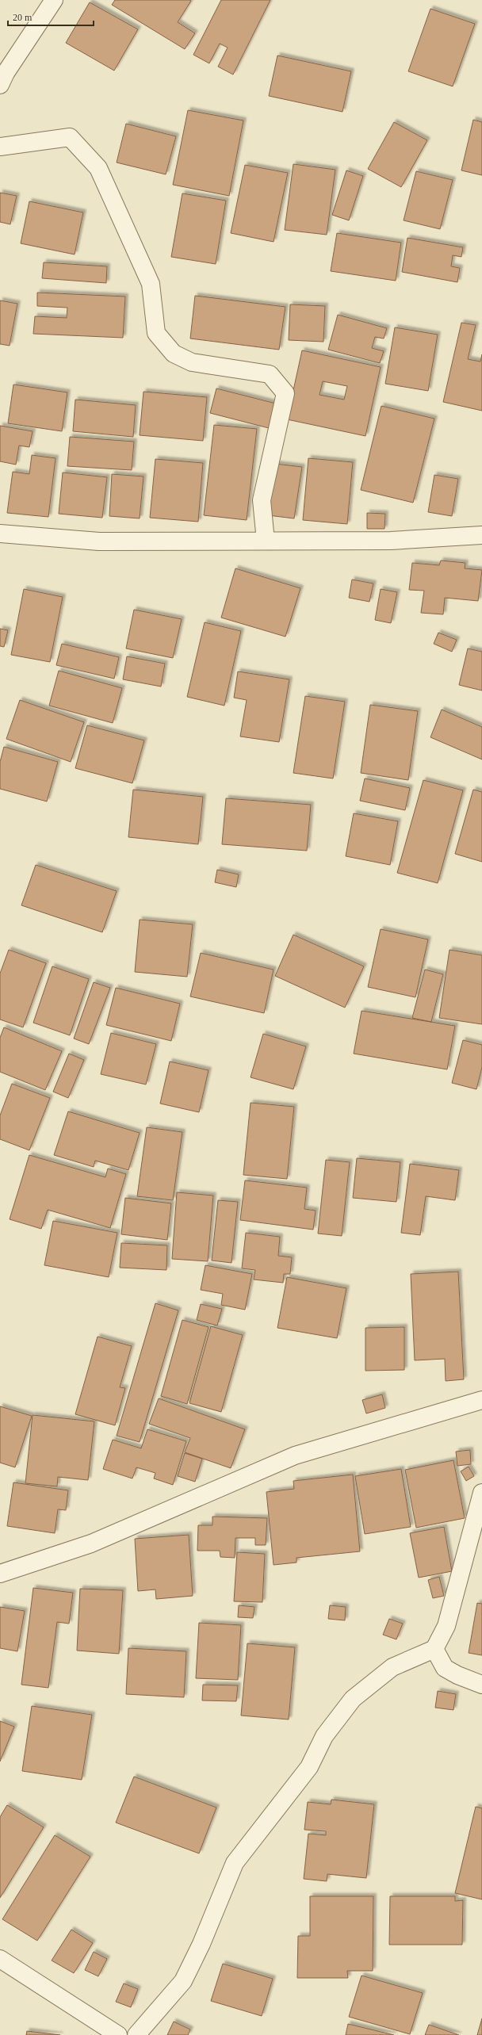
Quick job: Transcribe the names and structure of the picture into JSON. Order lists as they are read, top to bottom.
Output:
{
  "scale_bar": "20 m"
}
